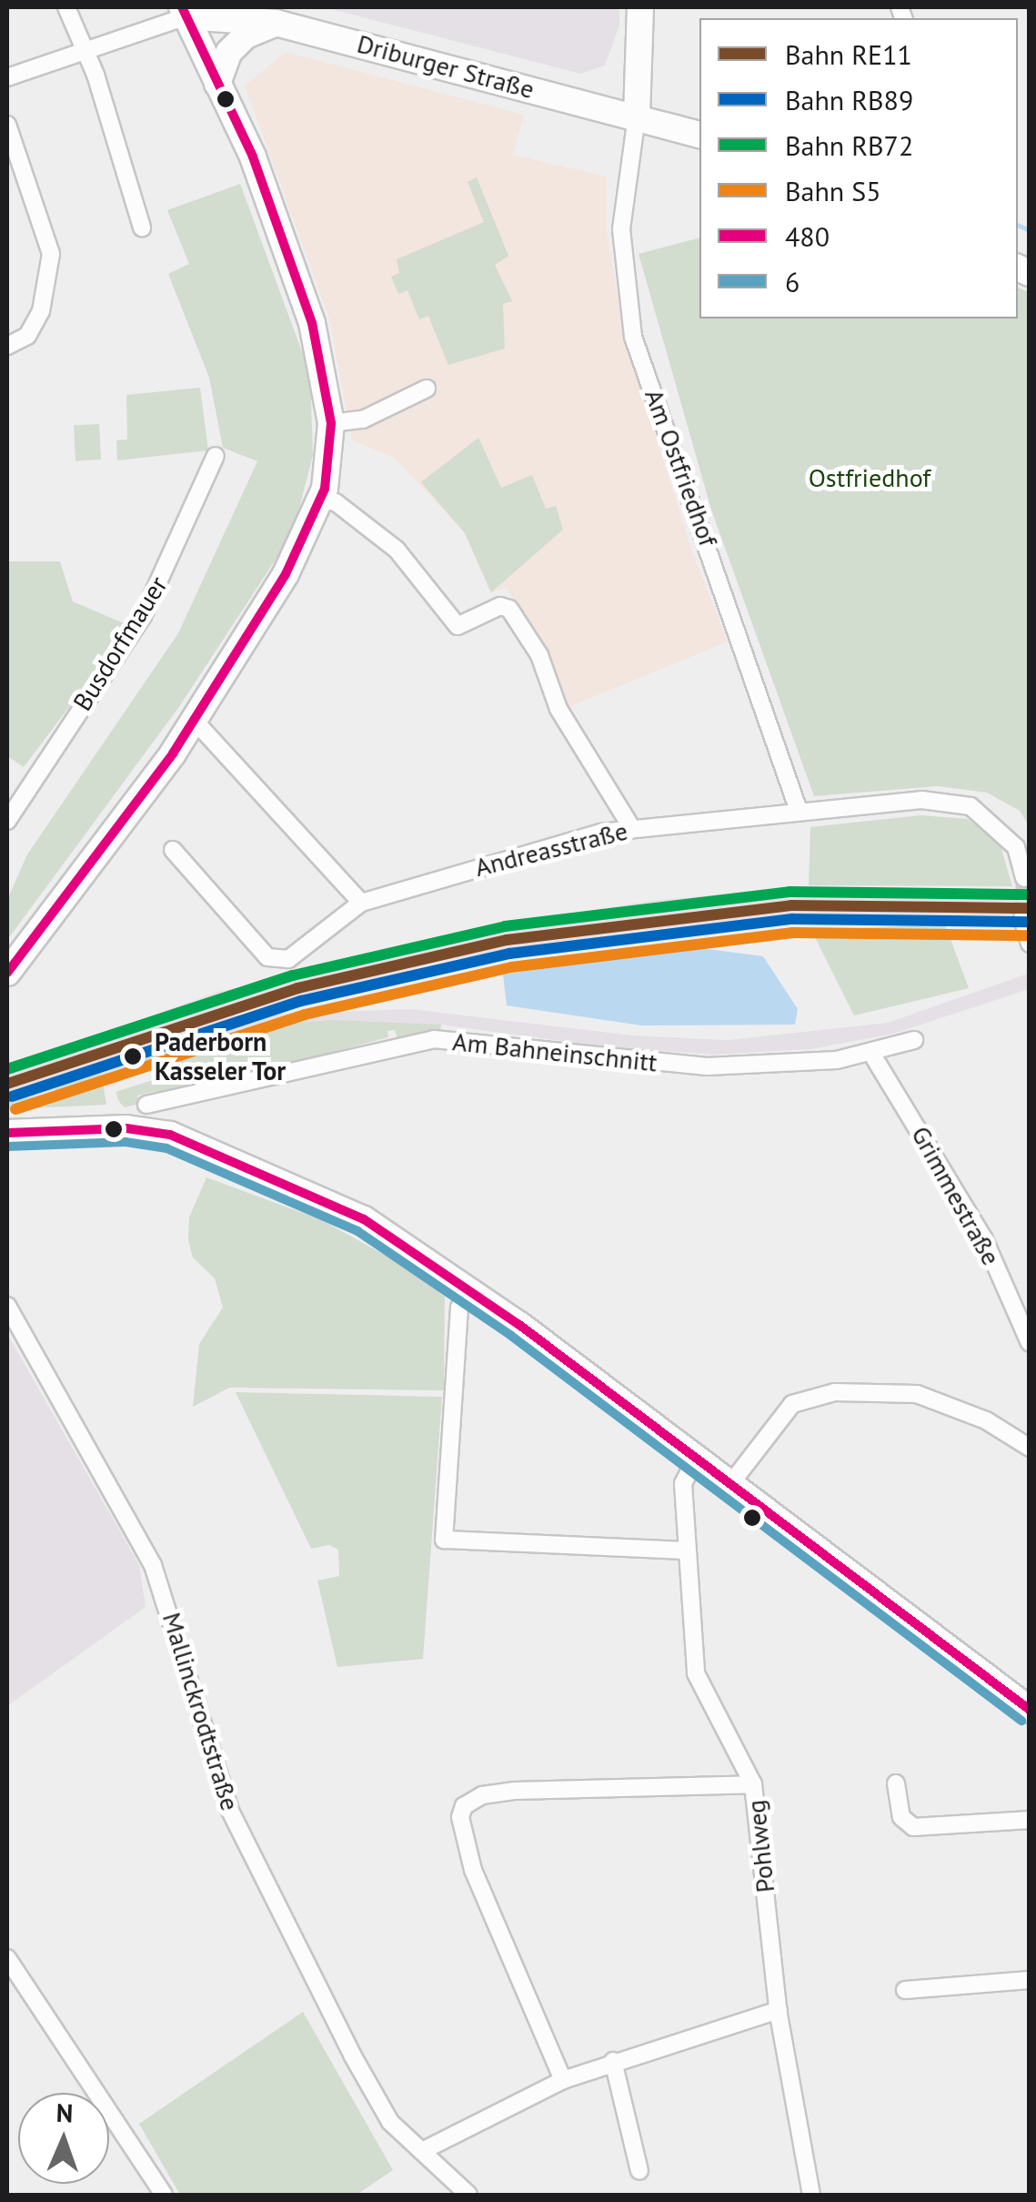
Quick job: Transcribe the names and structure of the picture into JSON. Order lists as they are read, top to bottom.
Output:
{
  "streets": {
    "main road": ["Driburger Straße"],
    "street": [
      "Am Ostfriedhof",
      "Busdorfmauer",
      "Andreasstraße",
      "Am Bahneinschnitt",
      "Grimmestraße",
      "Mallinckrodtstraße",
      "Pohlweg"
    ]
  },
  "crossings": [
    ["Driburger Straße", "Am Ostfriedhof"],
    ["Am Ostfriedhof", "Andreasstraße"],
    ["Am Bahneinschnitt", "Grimmestraße"]
  ],
  "parks": ["Ostfriedhof"],
  "places": ["Paderborn Kasseler Tor"],
  "lines": [
    "transit line 480",
    "rail line RB72",
    "rail line RE11",
    "rail line RB89",
    "rail line S5",
    "transit line 6"
  ],
  "legend": [
    "Bahn RE11",
    "Bahn RB89",
    "Bahn RB72",
    "Bahn S5",
    "480",
    "6"
  ],
  "north": "top"
}
